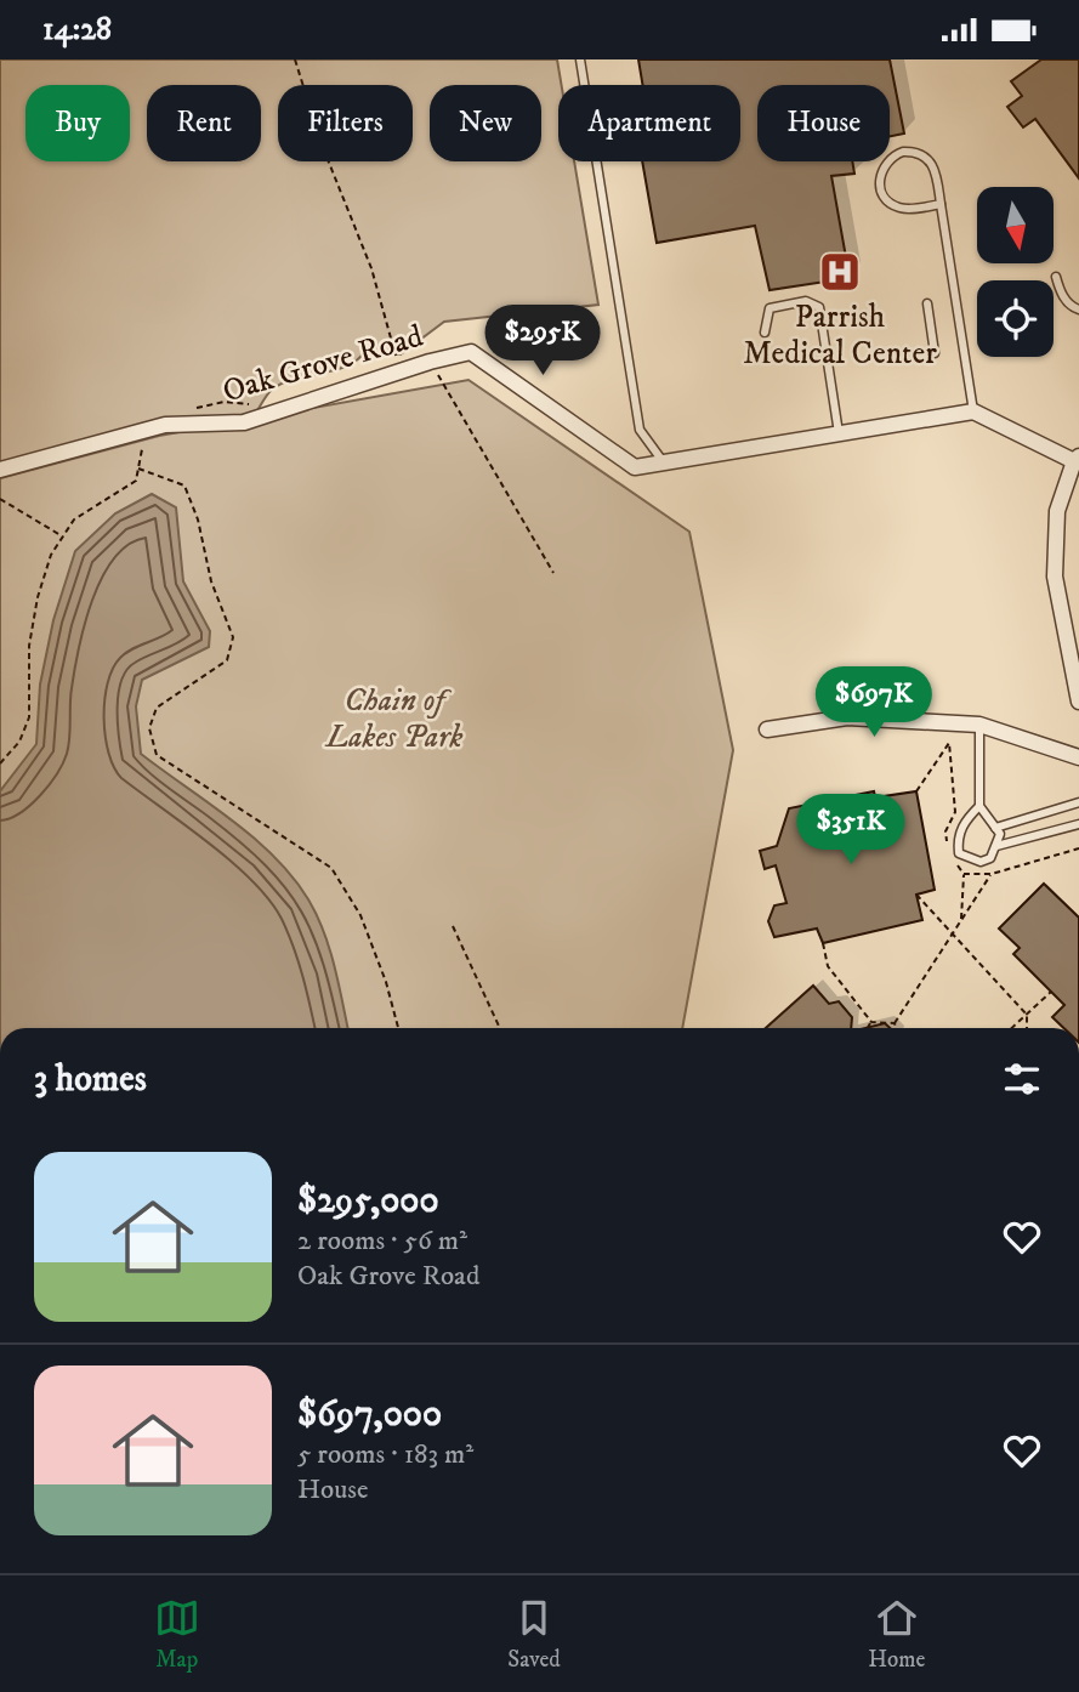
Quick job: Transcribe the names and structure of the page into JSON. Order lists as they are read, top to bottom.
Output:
{
  "streets": {
    "street": ["Oak Grove Road"]
  },
  "parks": ["Chain of Lakes Park"],
  "places": {
    "hospital": ["Parrish Medical Center"]
  },
  "north": "bottom",
  "page": {
    "status": "14:28",
    "chip": [
      "Buy",
      "Rent",
      "Filters",
      "New",
      "Apartment",
      "House"
    ],
    "price": ["$295K", "$697K", "$351K"],
    "heading": "3 homes",
    "list": [
      {
        "name": "$295,000",
        "note": "2 rooms · 56 m² · Oak Grove Road"
      },
      {
        "name": "$697,000",
        "note": "5 rooms · 183 m² · House"
      }
    ],
    "tabs": ["Map", "Saved", "Home"]
  }
}
